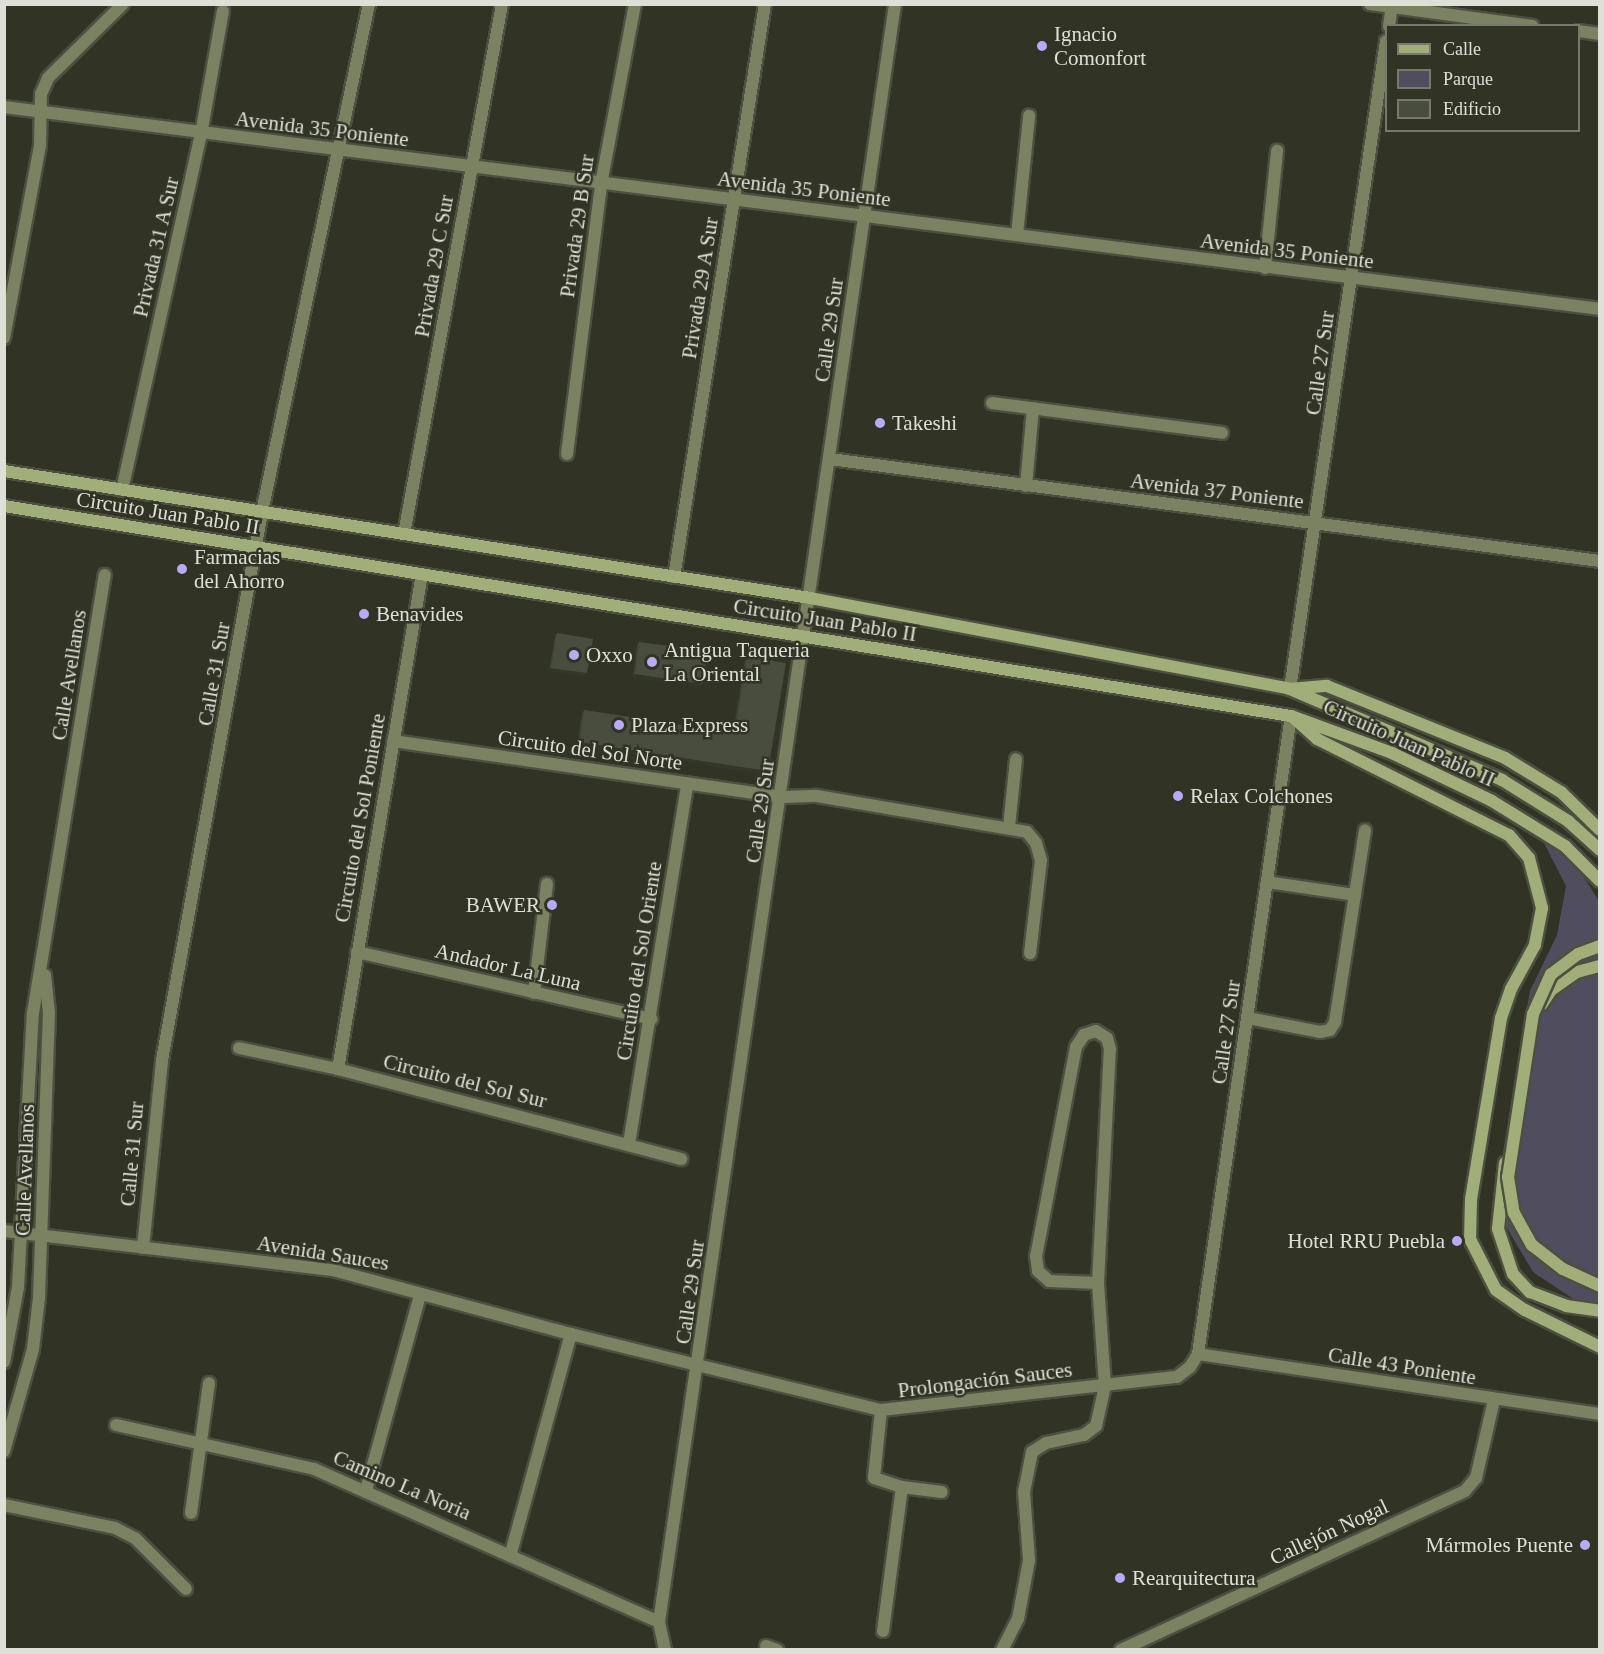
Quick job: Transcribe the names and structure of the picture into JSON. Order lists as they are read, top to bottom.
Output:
{
  "streets": {
    "main road": ["Circuito Juan Pablo II"],
    "street": [
      "Avenida 35 Poniente",
      "Privada 29 B Sur",
      "Privada 31 A Sur",
      "Privada 29 C Sur",
      "Privada 29 A Sur",
      "Calle 29 Sur",
      "Calle 27 Sur",
      "Avenida 37 Poniente",
      "Calle 31 Sur",
      "Calle Avellanos",
      "Circuito del Sol Norte",
      "Circuito del Sol Poniente",
      "Circuito del Sol Oriente",
      "Andador La Luna",
      "Circuito del Sol Sur",
      "Avenida Sauces",
      "Calle 43 Poniente",
      "Prolongación Sauces",
      "Camino La Noria",
      "Callejón Nogal"
    ]
  },
  "crossings": [
    ["Avenida 35 Poniente", "Privada 29 B Sur"],
    ["Avenida 35 Poniente", "Privada 31 A Sur"],
    ["Avenida 35 Poniente", "Privada 29 C Sur"],
    ["Avenida 35 Poniente", "Privada 29 A Sur"],
    ["Avenida 35 Poniente", "Calle 29 Sur"],
    ["Avenida 35 Poniente", "Calle 27 Sur"],
    ["Avenida 35 Poniente", "Calle 31 Sur"],
    ["Privada 31 A Sur", "Circuito Juan Pablo II"],
    ["Privada 29 C Sur", "Circuito Juan Pablo II"],
    ["Privada 29 A Sur", "Circuito Juan Pablo II"],
    ["Calle 29 Sur", "Avenida 37 Poniente"],
    ["Calle 29 Sur", "Circuito Juan Pablo II"],
    ["Calle 29 Sur", "Circuito del Sol Norte"],
    ["Calle 29 Sur", "Avenida Sauces"],
    ["Calle 29 Sur", "Prolongación Sauces"],
    ["Calle 29 Sur", "Camino La Noria"],
    ["Calle 27 Sur", "Avenida 37 Poniente"],
    ["Calle 27 Sur", "Circuito Juan Pablo II"],
    ["Calle 27 Sur", "Calle 43 Poniente"],
    ["Calle 27 Sur", "Prolongación Sauces"],
    ["Circuito Juan Pablo II", "Calle 31 Sur"],
    ["Circuito Juan Pablo II", "Circuito del Sol Poniente"],
    ["Calle 31 Sur", "Avenida Sauces"],
    ["Calle Avellanos", "Avenida Sauces"],
    ["Circuito del Sol Norte", "Circuito del Sol Poniente"],
    ["Circuito del Sol Norte", "Circuito del Sol Oriente"],
    ["Circuito del Sol Poniente", "Andador La Luna"],
    ["Circuito del Sol Poniente", "Circuito del Sol Sur"],
    ["Circuito del Sol Oriente", "Andador La Luna"],
    ["Circuito del Sol Oriente", "Circuito del Sol Sur"],
    ["Avenida Sauces", "Prolongación Sauces"],
    ["Calle 43 Poniente", "Prolongación Sauces"],
    ["Calle 43 Poniente", "Callejón Nogal"]
  ],
  "places": [
    "Ignacio Comonfort",
    "Takeshi",
    "Farmacias del Ahorro",
    "Benavides",
    "Oxxo",
    "Antigua Taqueria La Oriental",
    "Plaza Express",
    "Relax Colchones",
    "BAWER",
    "Hotel RRU Puebla",
    "Mármoles Puente",
    "Rearquitectura"
  ],
  "legend": ["Calle", "Parque", "Edificio"]
}
